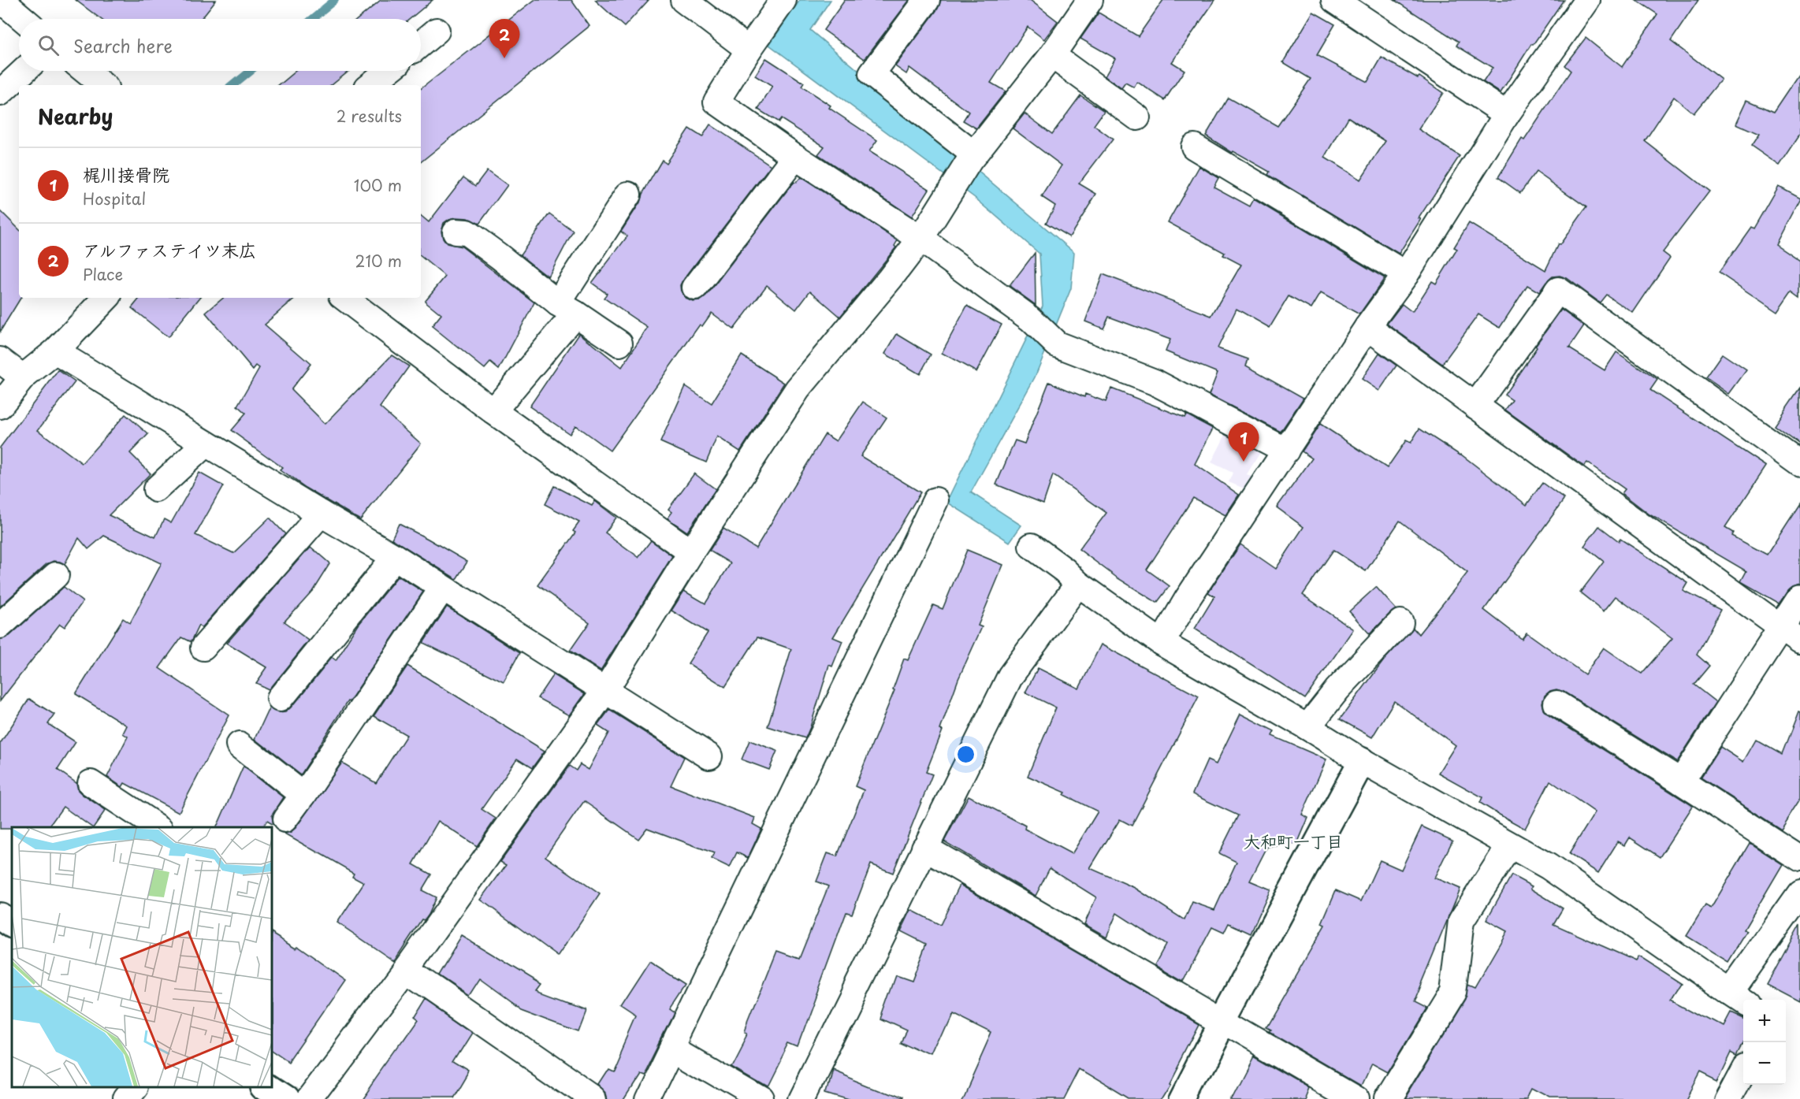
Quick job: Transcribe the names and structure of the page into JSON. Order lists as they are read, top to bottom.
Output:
{
  "districts": ["大和町一丁目"],
  "page": {
    "pins": ["2", "1"],
    "search": "Search here",
    "heading": ["Nearby", "2 results"],
    "list": [
      {
        "mark": "1",
        "name": "梶川接骨院",
        "note": "Hospital",
        "value": "100 m"
      },
      {
        "mark": "2",
        "name": "アルファステイツ末広",
        "note": "Place",
        "value": "210 m"
      }
    ],
    "map_buttons": ["+", "−"]
  }
}
